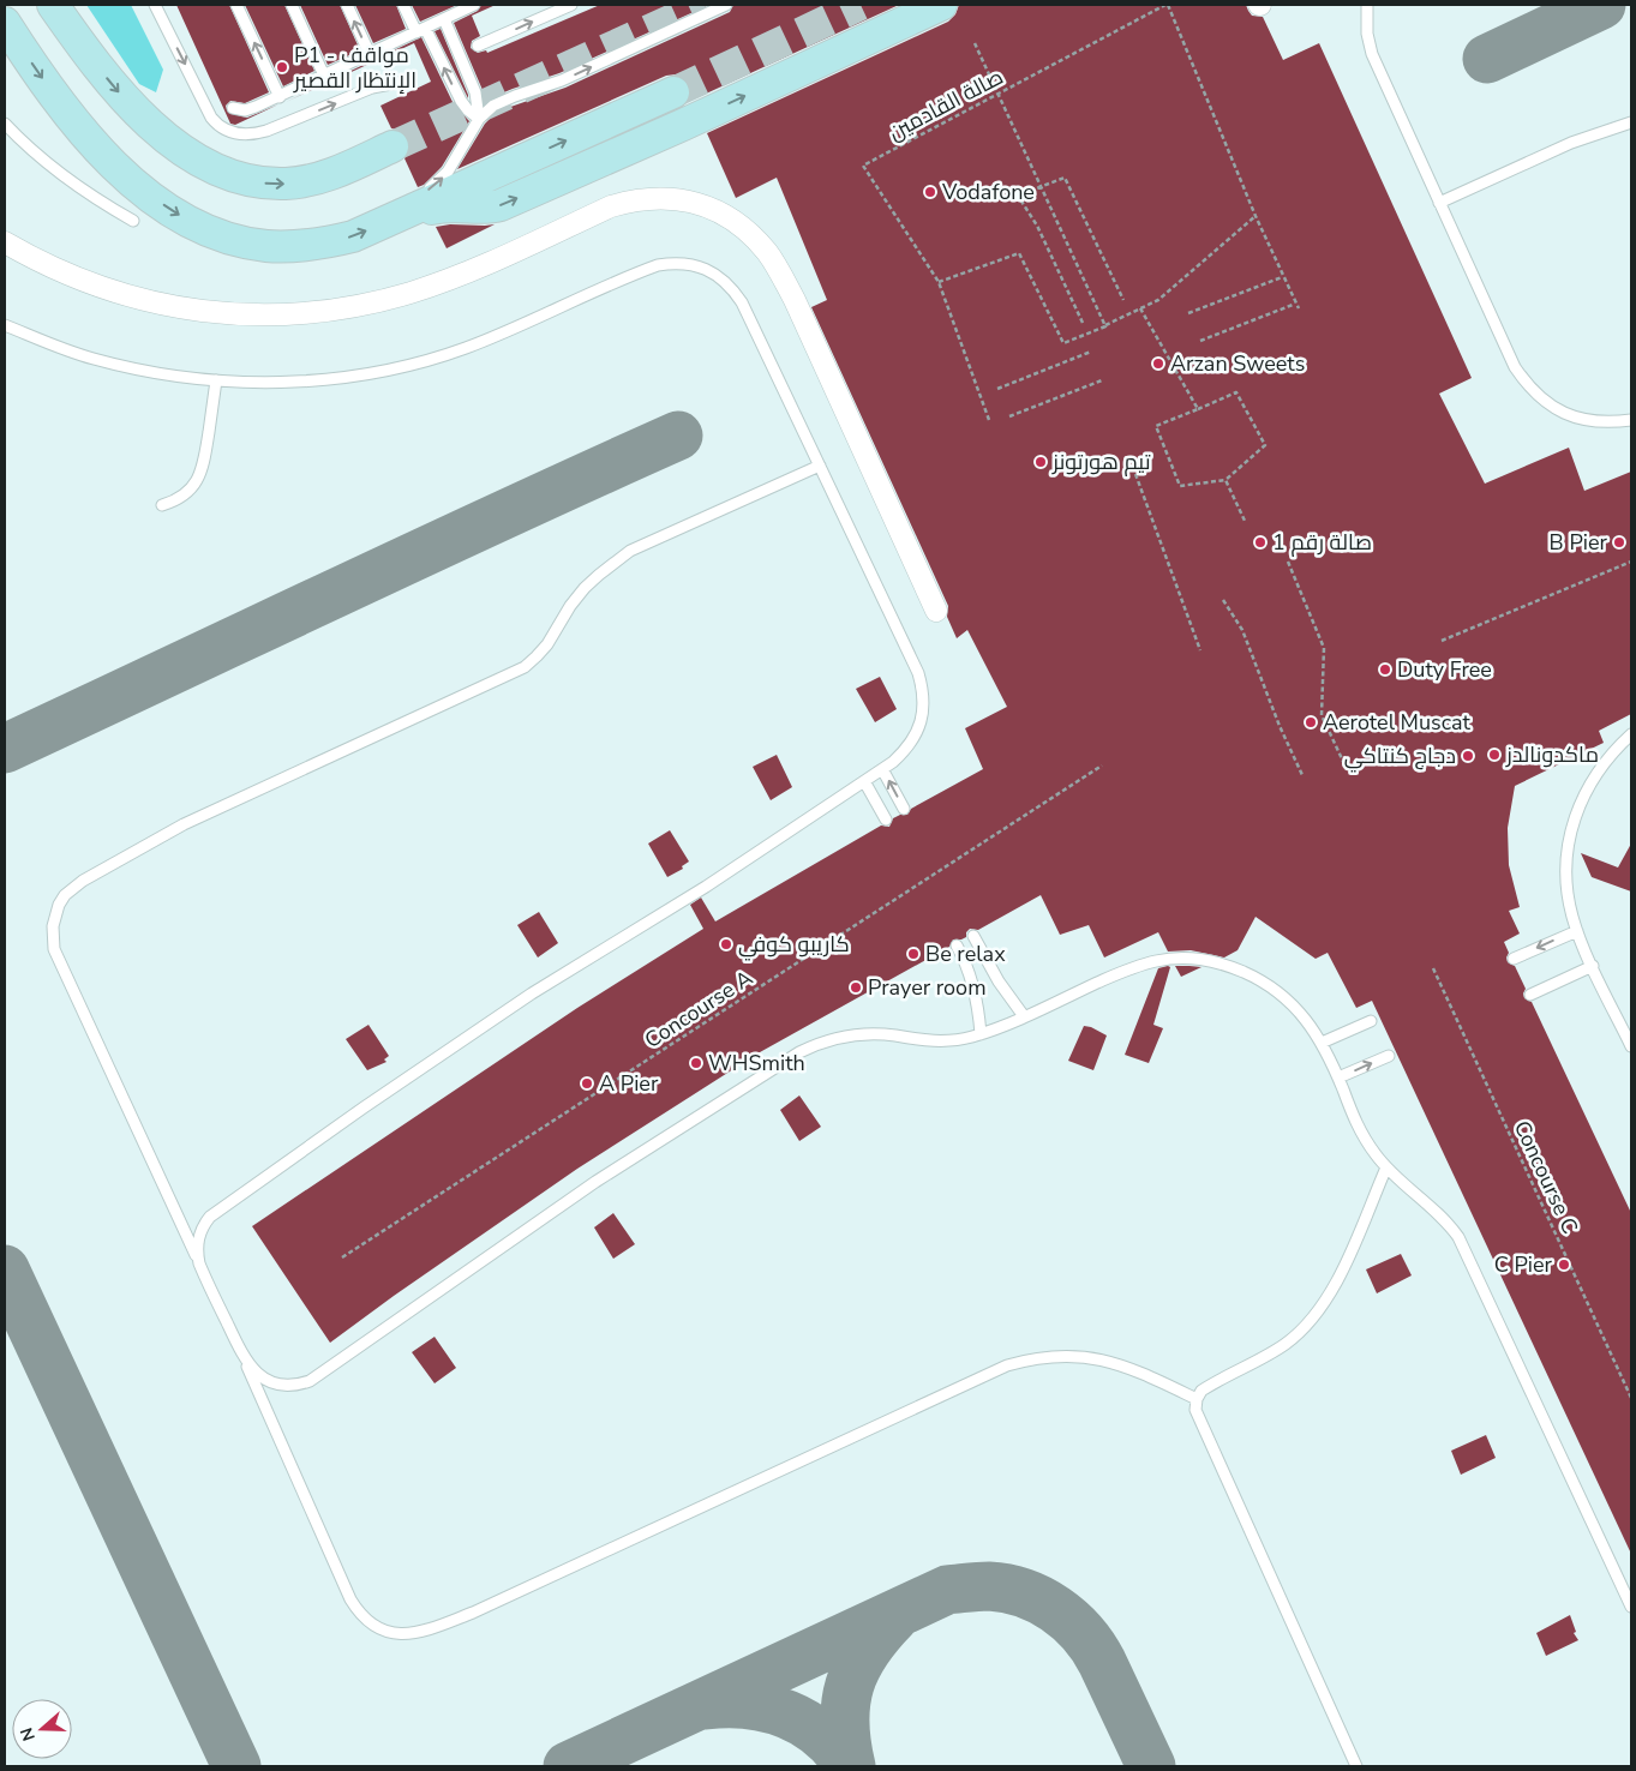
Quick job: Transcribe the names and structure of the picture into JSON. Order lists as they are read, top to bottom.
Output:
{
  "streets": {
    "path": ["صالة القادمين", "Concourse A", "Concourse C"]
  },
  "places": [
    "P1 - مواقف الإنتظار القصير",
    "Vodafone",
    "Arzan Sweets",
    "تيم هورتونز",
    "صالة رقم 1",
    "B Pier",
    "Duty Free",
    "Aerotel Muscat",
    "ماكدونالدز",
    "دجاج كنتاكي",
    "كاريبو كوفي",
    "Be relax",
    "Prayer room",
    "WHSmith",
    "A Pier",
    "C Pier"
  ],
  "north": "left"
}
